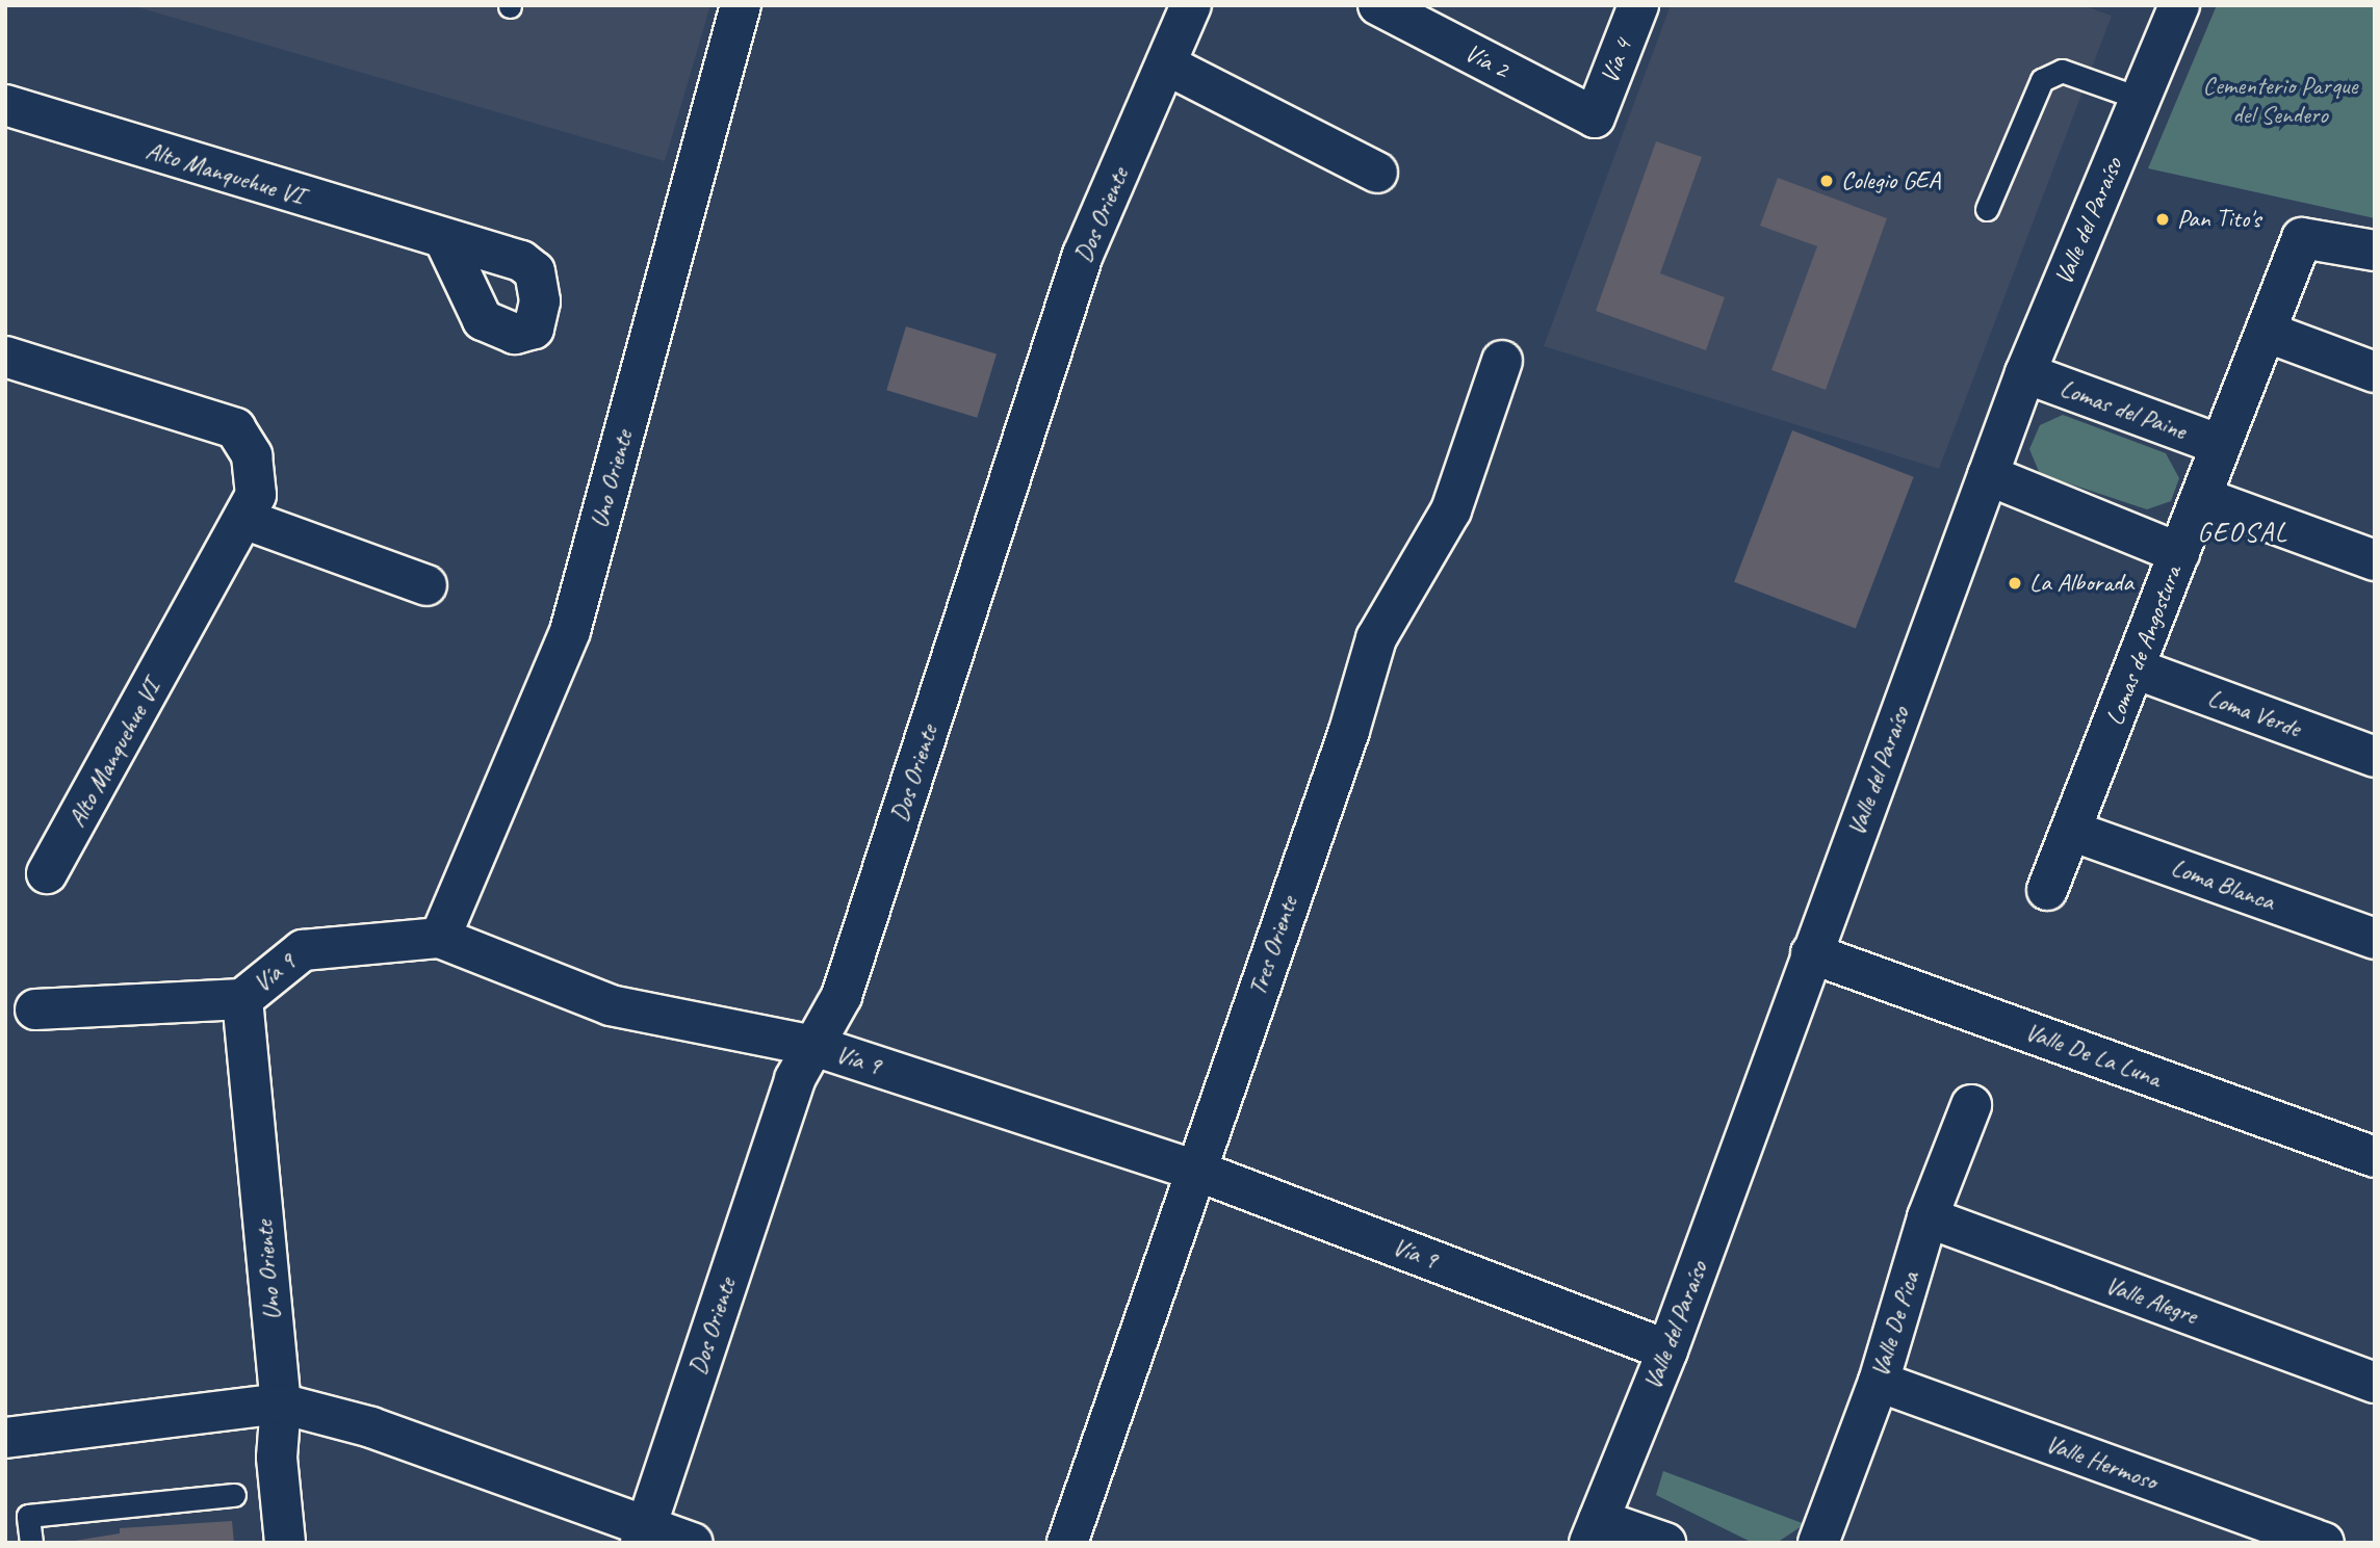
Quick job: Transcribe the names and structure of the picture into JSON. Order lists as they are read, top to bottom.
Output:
{
  "streets": {
    "street": [
      "Vía 2",
      "Vía 4",
      "Alto Manquehue VI",
      "Dos Oriente",
      "Valle del Paraíso",
      "Lomas del Paine",
      "Uno Oriente",
      "Lomas de Angostura",
      "Loma Verde",
      "Loma Blanca",
      "Tres Oriente",
      "Vía 9",
      "Valle De La Luna",
      "Valle Alegre",
      "Valle De Pica",
      "Valle Hermoso"
    ]
  },
  "crossings": [
    ["Vía 2", "Vía 4"],
    ["Dos Oriente", "Vía 9"],
    ["Valle del Paraíso", "Lomas del Paine"],
    ["Valle del Paraíso", "Vía 9"],
    ["Valle del Paraíso", "Valle De La Luna"],
    ["Lomas del Paine", "Lomas de Angostura"],
    ["Uno Oriente", "Vía 9"],
    ["Lomas de Angostura", "Loma Verde"],
    ["Lomas de Angostura", "Loma Blanca"],
    ["Tres Oriente", "Vía 9"],
    ["Valle Alegre", "Valle De Pica"],
    ["Valle De Pica", "Valle Hermoso"]
  ],
  "districts": ["GEOSAL"],
  "parks": ["Cementerio Parque del Sendero"],
  "places": ["Colegio GEA", "Pan Tito's", "La Alborada"]
}
